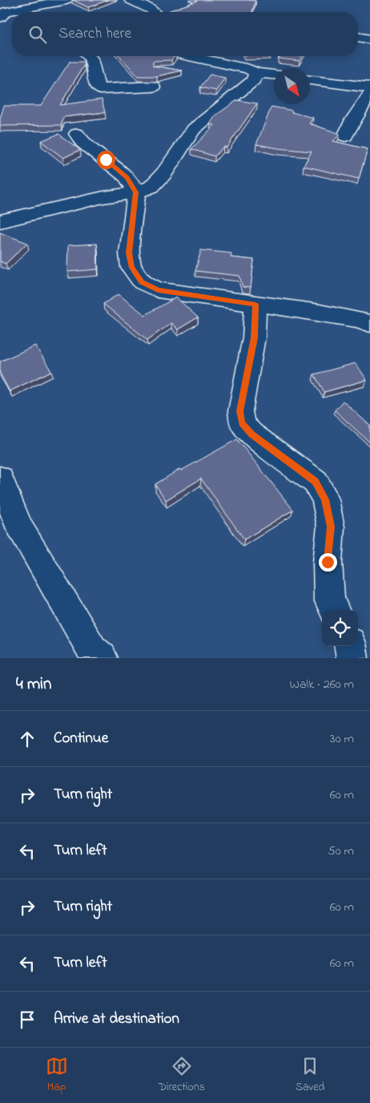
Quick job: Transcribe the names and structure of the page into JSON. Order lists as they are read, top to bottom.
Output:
{
  "north": "bottom right",
  "page": {
    "search": "Search here",
    "heading": ["4 min", "Walk · 260 m"],
    "list": [
      ["Continue", "30 m"],
      ["Turn right", "60 m"],
      ["Turn left", "50 m"],
      ["Turn right", "60 m"],
      ["Turn left", "60 m"],
      "Arrive at destination"
    ],
    "nav": ["Map", "Directions", "Saved"]
  }
}
